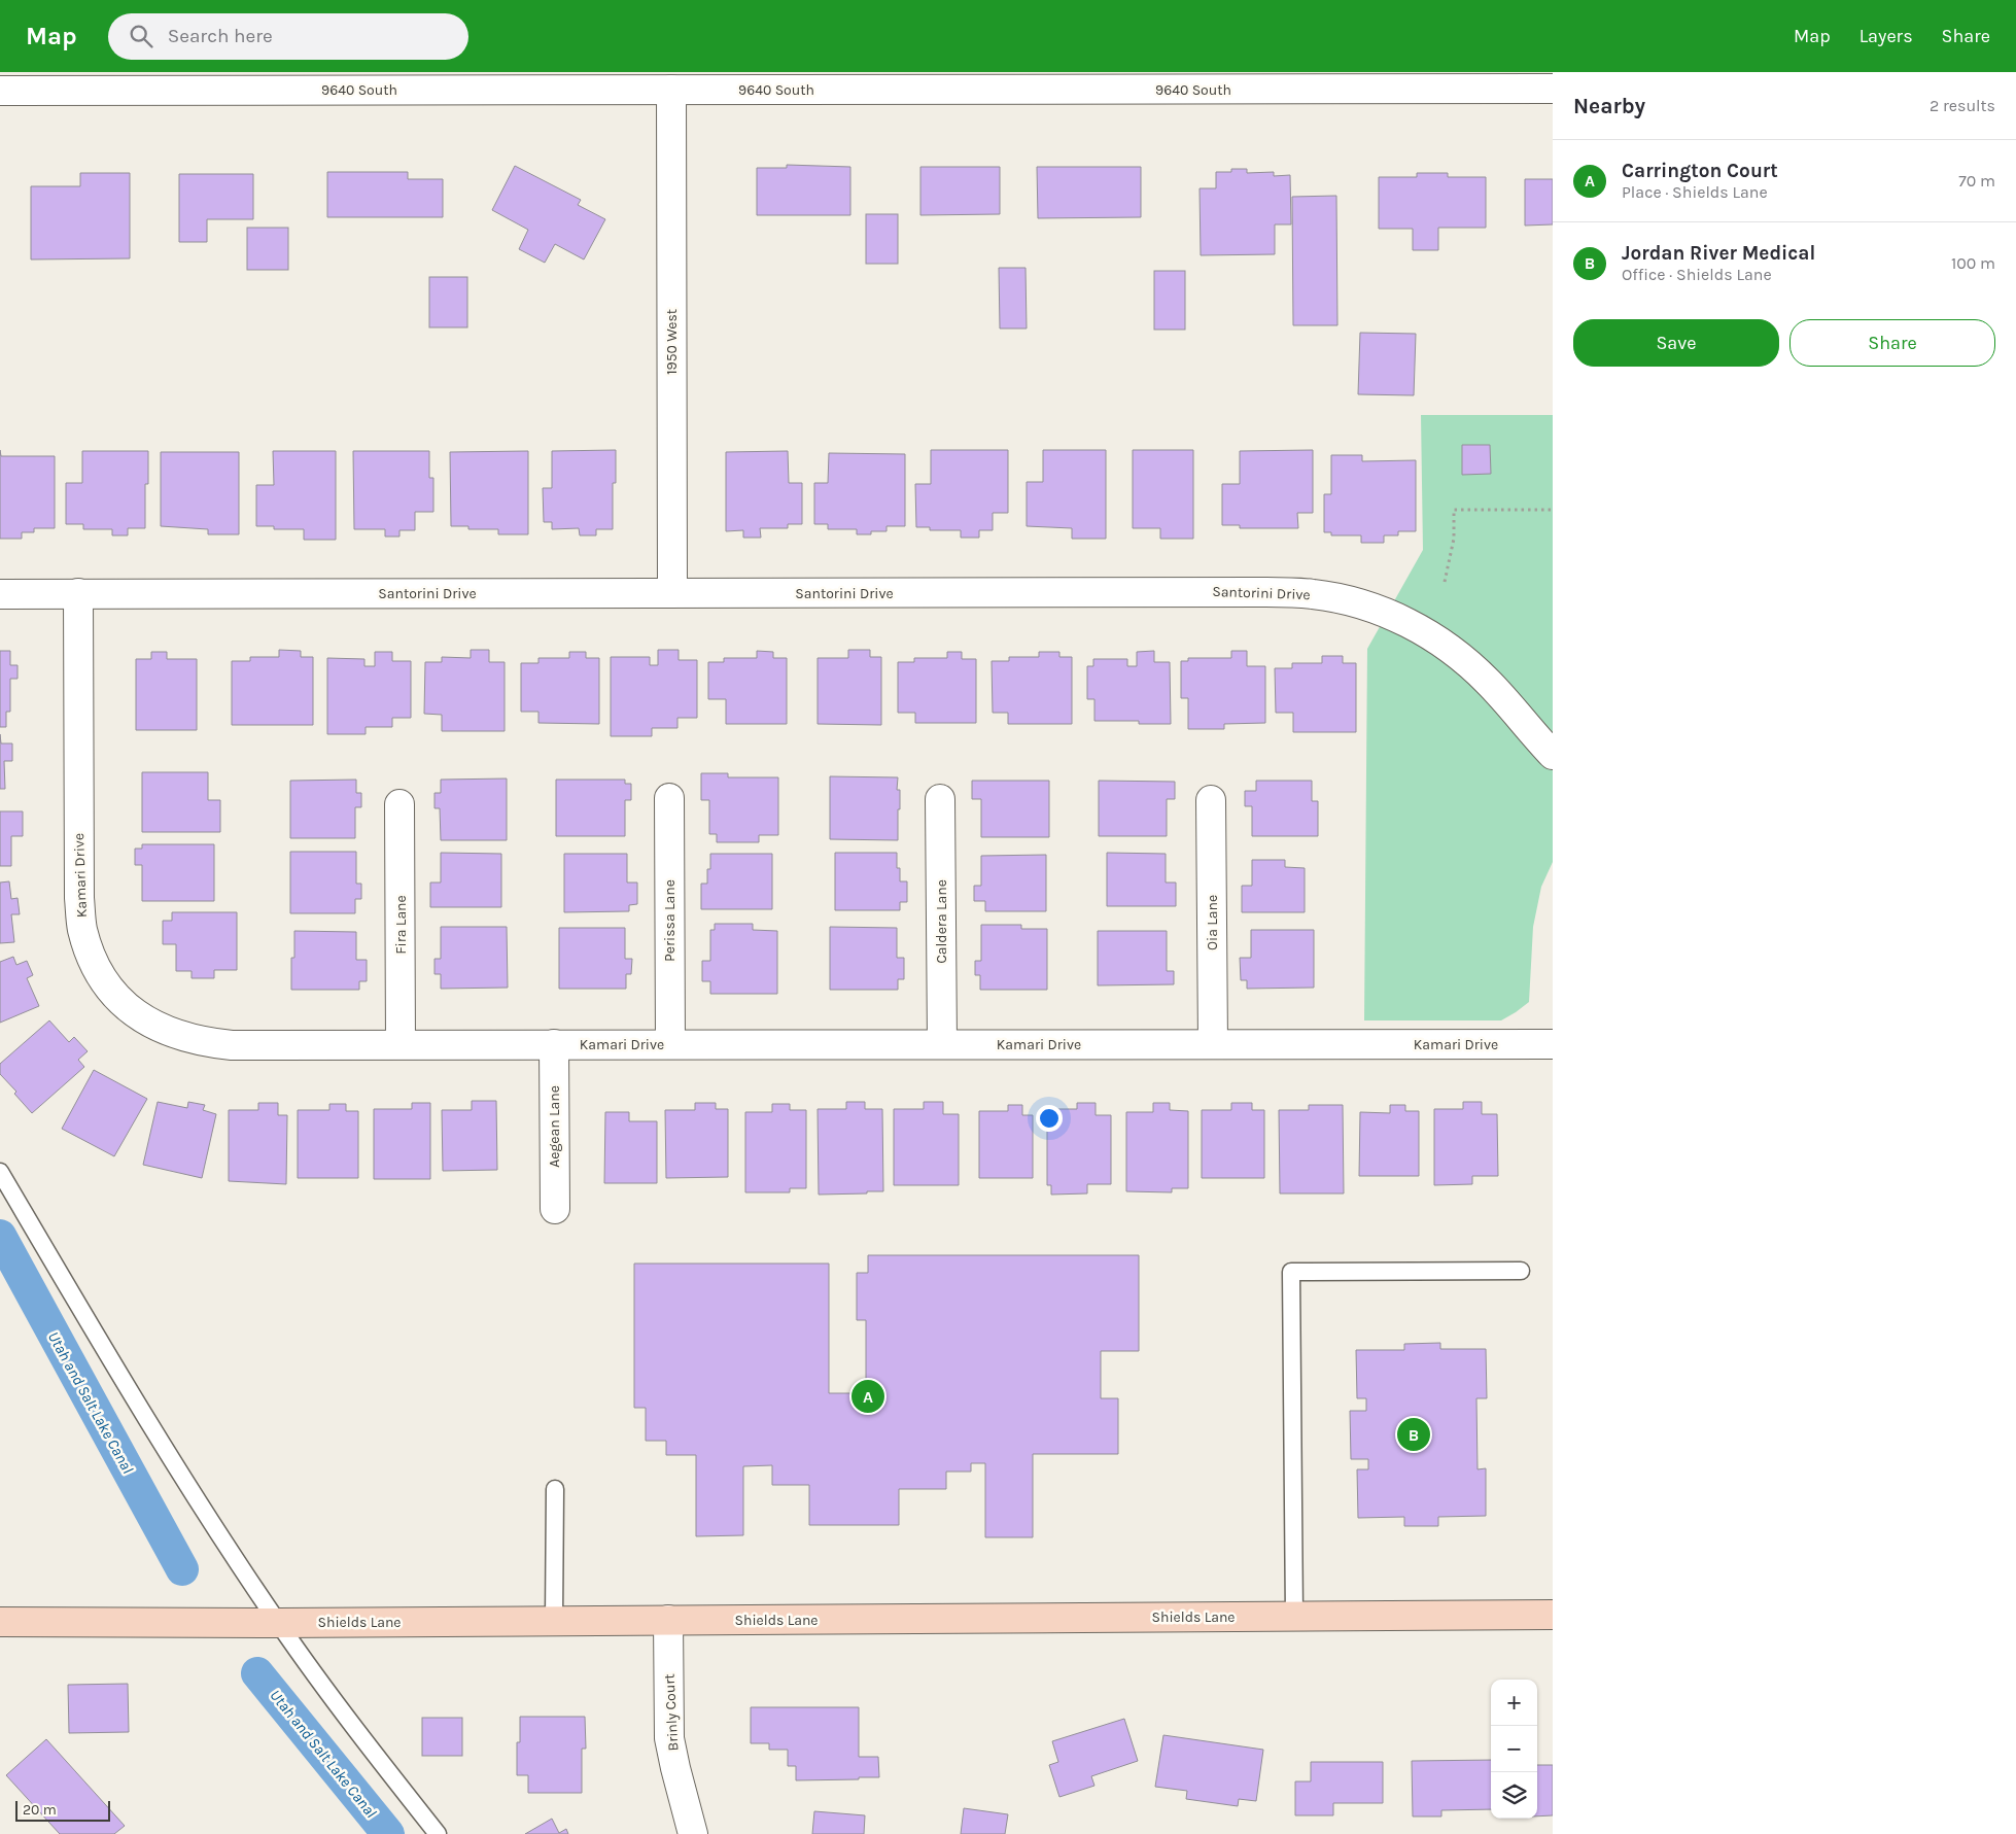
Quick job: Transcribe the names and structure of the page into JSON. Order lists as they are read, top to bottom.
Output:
{
  "streets": {
    "main road": ["Shields Lane"],
    "street": [
      "9640 South",
      "1950 West",
      "Santorini Drive",
      "Kamari Drive",
      "Perissa Lane",
      "Caldera Lane",
      "Oia Lane",
      "Fira Lane",
      "Aegean Lane",
      "Brinly Court"
    ]
  },
  "crossings": [
    ["9640 South", "1950 West"],
    ["1950 West", "Santorini Drive"],
    ["Santorini Drive", "Kamari Drive"],
    ["Kamari Drive", "Perissa Lane"],
    ["Kamari Drive", "Caldera Lane"],
    ["Kamari Drive", "Oia Lane"],
    ["Kamari Drive", "Fira Lane"],
    ["Kamari Drive", "Aegean Lane"],
    ["Shields Lane", "Brinly Court"]
  ],
  "water": ["Utah and Salt Lake Canal"],
  "scale_bar": "20 m",
  "page": {
    "header": "Map",
    "search": "Search here",
    "nav": ["Map", "Layers", "Share"],
    "heading": ["Nearby", "2 results"],
    "list": [
      {
        "mark": "A",
        "name": "Carrington Court",
        "note": "Place · Shields Lane",
        "value": "70 m"
      },
      {
        "mark": "B",
        "name": "Jordan River Medical",
        "note": "Office · Shields Lane",
        "value": "100 m"
      }
    ],
    "buttons": ["Save", "Share"],
    "pins": ["A", "B"],
    "map_buttons": ["+", "−"],
    "scale": "20 m"
  }
}
